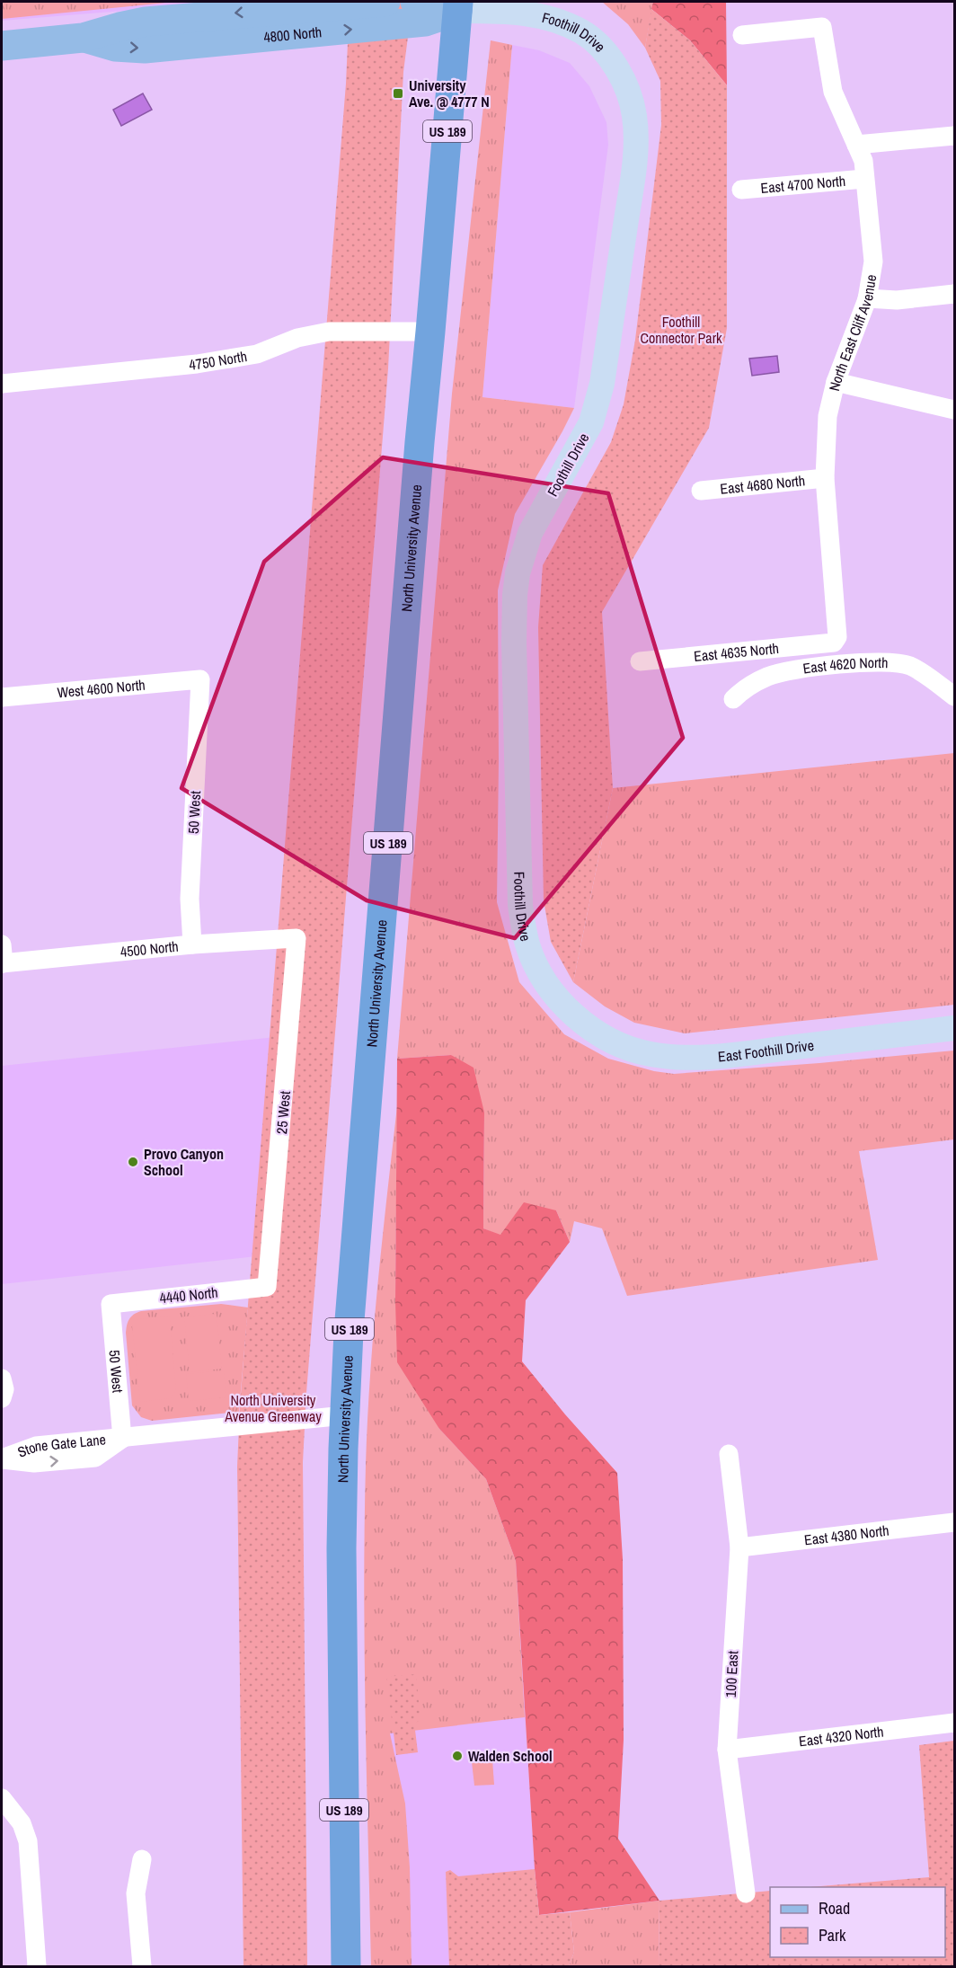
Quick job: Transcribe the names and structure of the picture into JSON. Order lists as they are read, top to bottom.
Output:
{
  "streets": {
    "highway": ["US 189", "North University Avenue"],
    "main road": ["4800 North", "Foothill Drive", "East Foothill Drive"],
    "street": [
      "East 4700 North",
      "North East Cliff Avenue",
      "4750 North",
      "East 4680 North",
      "East 4635 North",
      "East 4620 North",
      "West 4600 North",
      "50 West",
      "4500 North",
      "25 West",
      "4440 North",
      "Stone Gate Lane",
      "East 4380 North",
      "100 East",
      "East 4320 North"
    ]
  },
  "crossings": [
    ["4800 North", "Foothill Drive"],
    ["4800 North", "North University Avenue"],
    ["Foothill Drive", "North University Avenue"],
    ["Foothill Drive", "East Foothill Drive"],
    ["East 4700 North", "North East Cliff Avenue"],
    ["North East Cliff Avenue", "East 4680 North"],
    ["North East Cliff Avenue", "East 4635 North"],
    ["4750 North", "North University Avenue"],
    ["North University Avenue", "Stone Gate Lane"],
    ["West 4600 North", "50 West"],
    ["50 West", "4500 North"],
    ["50 West", "4440 North"],
    ["50 West", "Stone Gate Lane"],
    ["4500 North", "25 West"],
    ["25 West", "4440 North"],
    ["East 4380 North", "100 East"],
    ["100 East", "East 4320 North"]
  ],
  "parks": ["Foothill Connector Park", "North University Avenue Greenway"],
  "places": {
    "transit": ["University Ave. @ 4777 N"],
    "other": ["Provo Canyon School", "Walden School"]
  },
  "legend": ["Road", "Park"]
}
